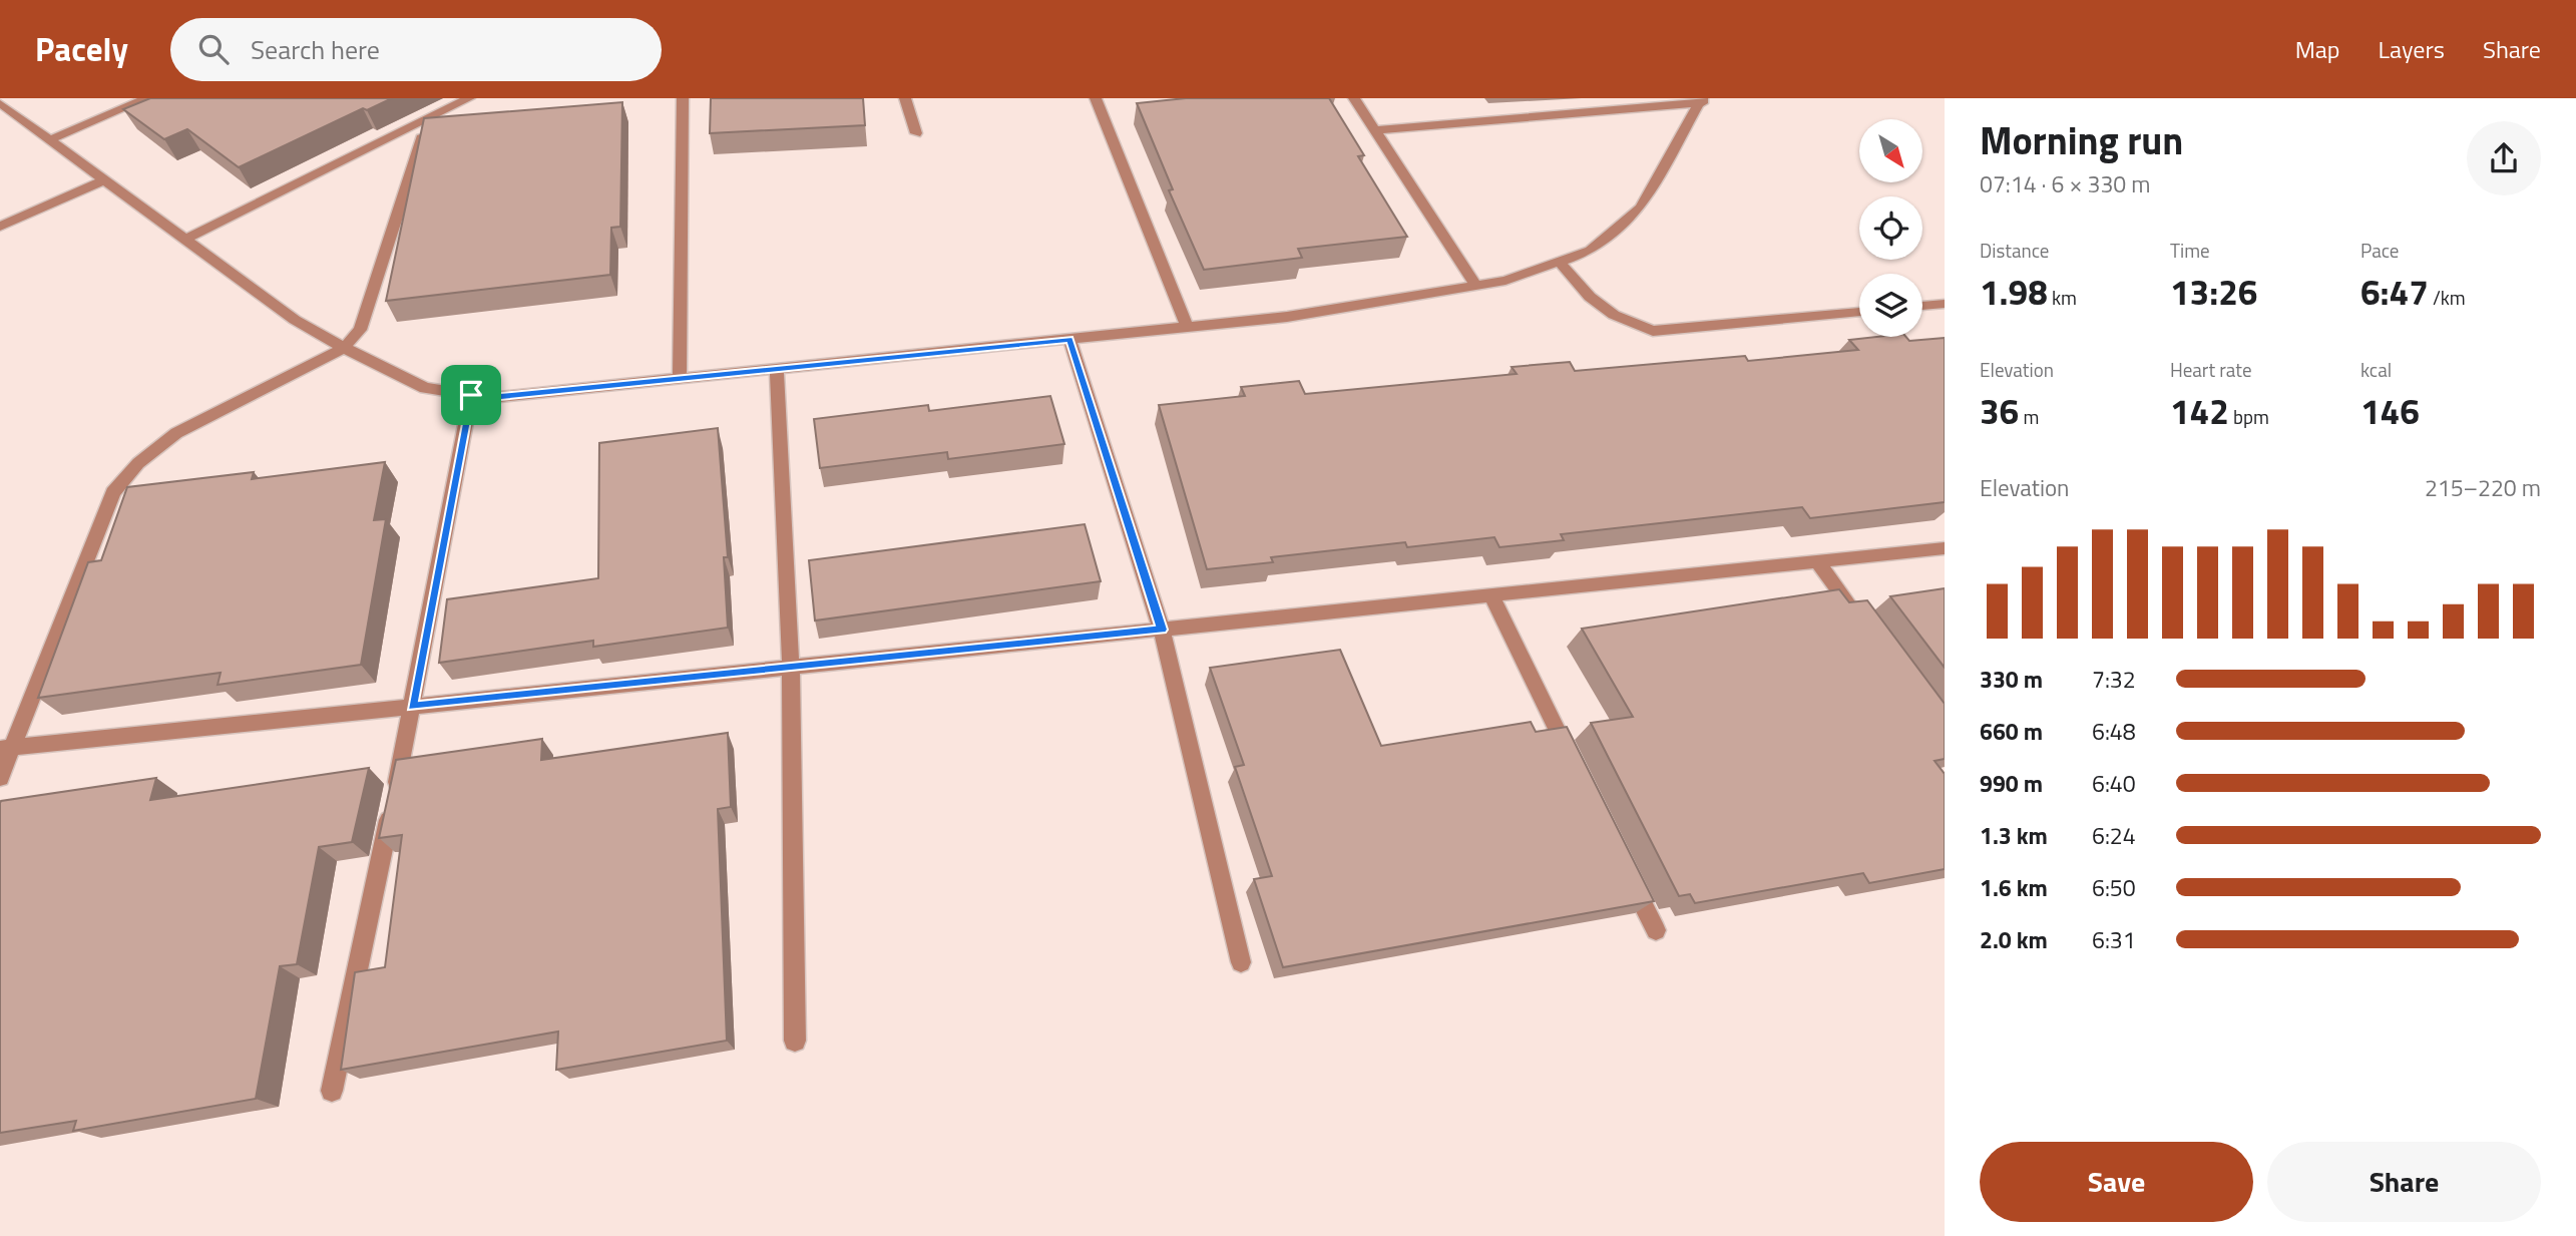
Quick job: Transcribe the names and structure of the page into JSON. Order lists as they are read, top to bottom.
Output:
{
  "north": "bottom right",
  "page": {
    "header": "Pacely",
    "search": "Search here",
    "nav": ["Map", "Layers", "Share"],
    "heading": ["Morning run", "07:14 · 6 × 330 m"],
    "stats": [
      ["Distance", "1.98 km"],
      ["Time", "13:26"],
      ["Pace", "6:47 /km"],
      ["Elevation", "36 m"],
      ["Heart rate", "142 bpm"],
      ["kcal", "146"]
    ],
    "chart": ["Elevation", "215–220 m"],
    "list": [
      {
        "name": "330 m",
        "note": "7:32"
      },
      {
        "name": "660 m",
        "note": "6:48"
      },
      {
        "name": "990 m",
        "note": "6:40"
      },
      {
        "name": "1.3 km",
        "note": "6:24"
      },
      {
        "name": "1.6 km",
        "note": "6:50"
      },
      {
        "name": "2.0 km",
        "note": "6:31"
      }
    ],
    "buttons": ["Save", "Share"]
  }
}
